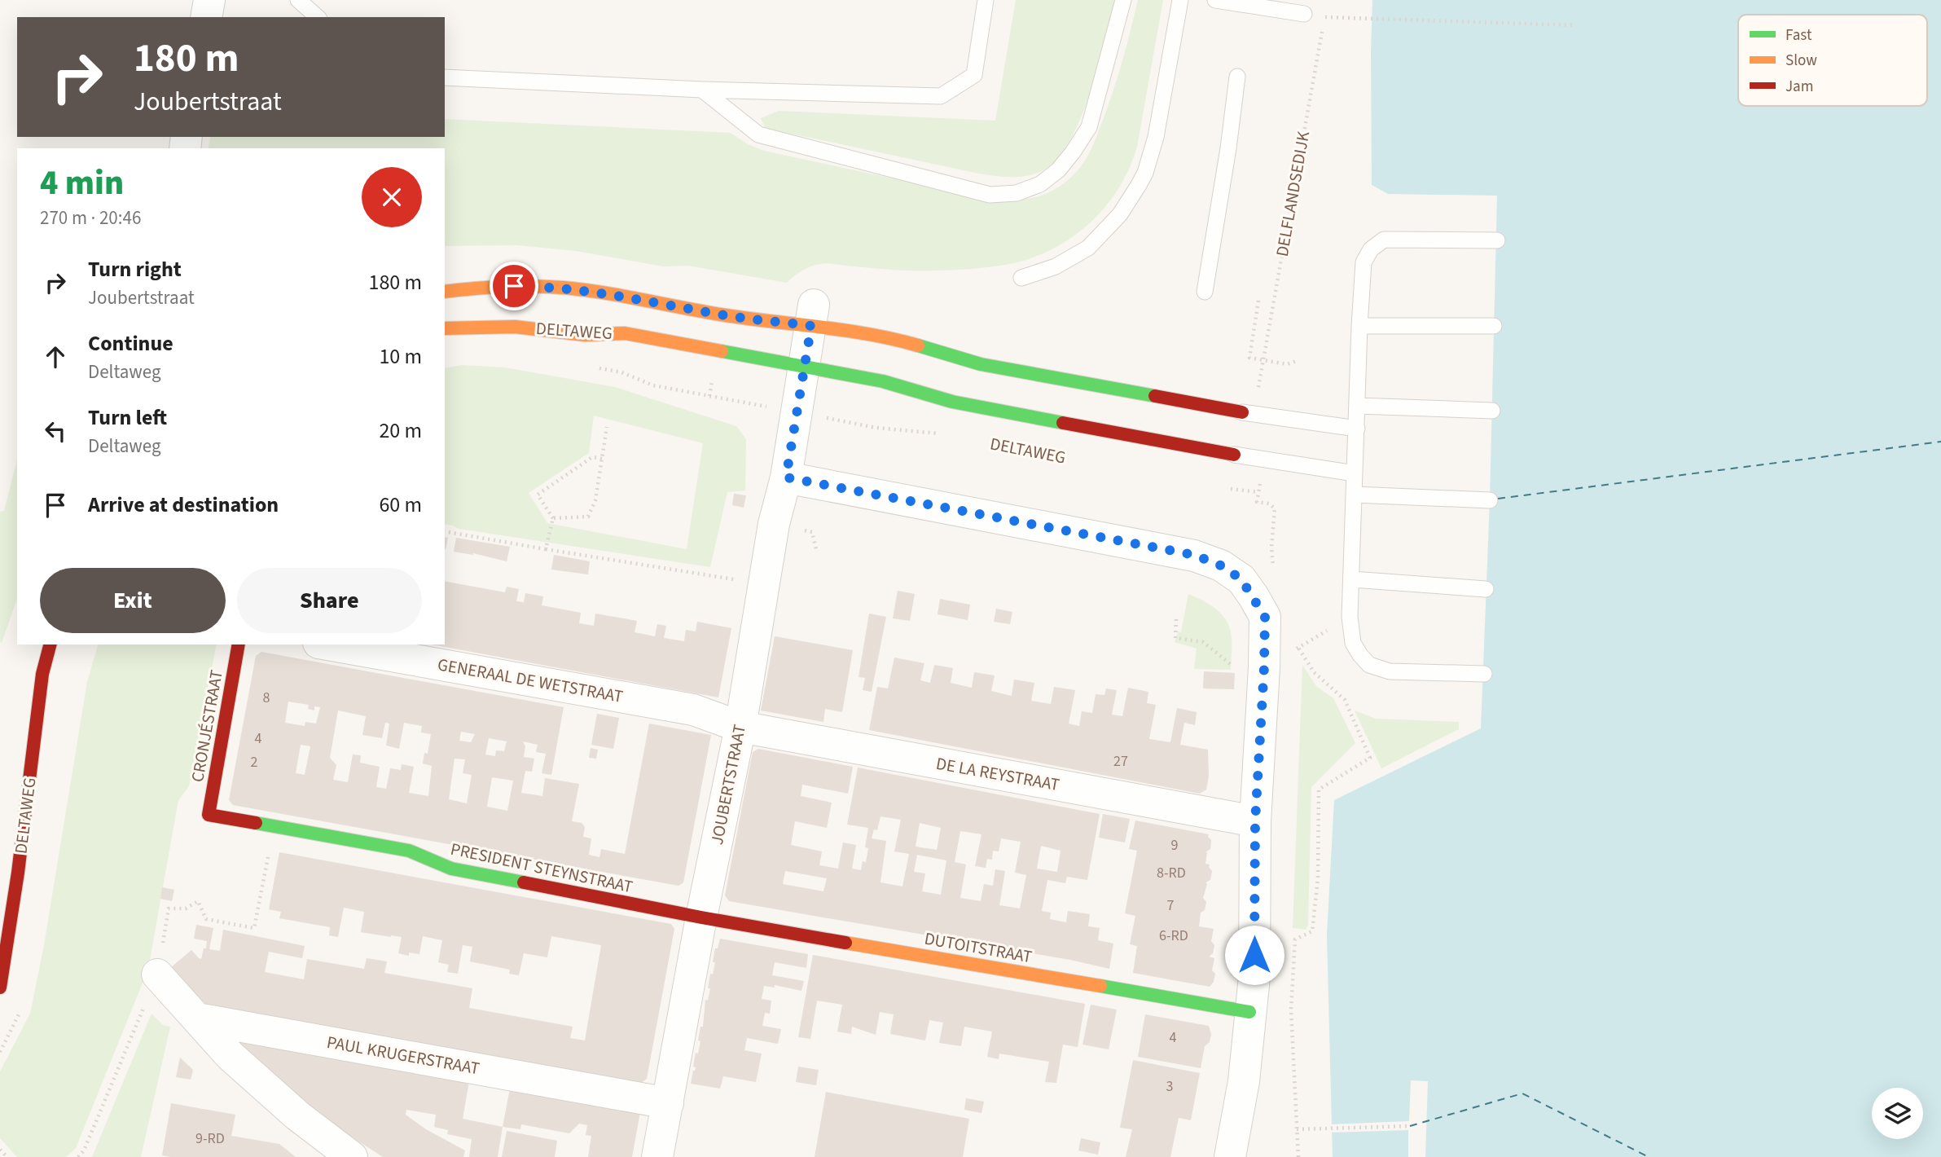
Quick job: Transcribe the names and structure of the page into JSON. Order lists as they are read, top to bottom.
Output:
{
  "streets": {
    "main road": [
      "DELTAWEG",
      "CRONJÉSTRAAT",
      "PRESIDENT STEYNSTRAAT",
      "DUTOITSTRAAT"
    ],
    "street": [
      "GENERAAL DE WETSTRAAT",
      "DE LA REYSTRAAT",
      "JOUBERTSTRAAT",
      "PAUL KRUGERSTRAAT"
    ],
    "path": ["DELFLANDSEDIJK"]
  },
  "crossings": [
    ["DELTAWEG", "JOUBERTSTRAAT"],
    ["GENERAAL DE WETSTRAAT", "DE LA REYSTRAAT"],
    ["GENERAAL DE WETSTRAAT", "JOUBERTSTRAAT"],
    ["CRONJÉSTRAAT", "PRESIDENT STEYNSTRAAT"],
    ["DE LA REYSTRAAT", "JOUBERTSTRAAT"],
    ["JOUBERTSTRAAT", "PRESIDENT STEYNSTRAAT"],
    ["JOUBERTSTRAAT", "DUTOITSTRAAT"],
    ["JOUBERTSTRAAT", "PAUL KRUGERSTRAAT"],
    ["PRESIDENT STEYNSTRAAT", "DUTOITSTRAAT"]
  ],
  "house_numbers": [
    "8",
    "4",
    "27",
    "2",
    "9",
    "8-RD",
    "7",
    "6-RD",
    "4",
    "3",
    "9-RD"
  ],
  "legend": ["Fast", "Slow", "Jam"],
  "page": {
    "turn": ["180 m", "Joubertstraat"],
    "heading": ["4 min", "270 m · 20:46"],
    "list": [
      {
        "name": "Turn right",
        "note": "Joubertstraat",
        "value": "180 m"
      },
      {
        "name": "Continue",
        "note": "Deltaweg",
        "value": "10 m"
      },
      {
        "name": "Turn left",
        "note": "Deltaweg",
        "value": "20 m"
      },
      {
        "name": "Arrive at destination",
        "value": "60 m"
      }
    ],
    "buttons": ["Exit", "Share"]
  }
}
